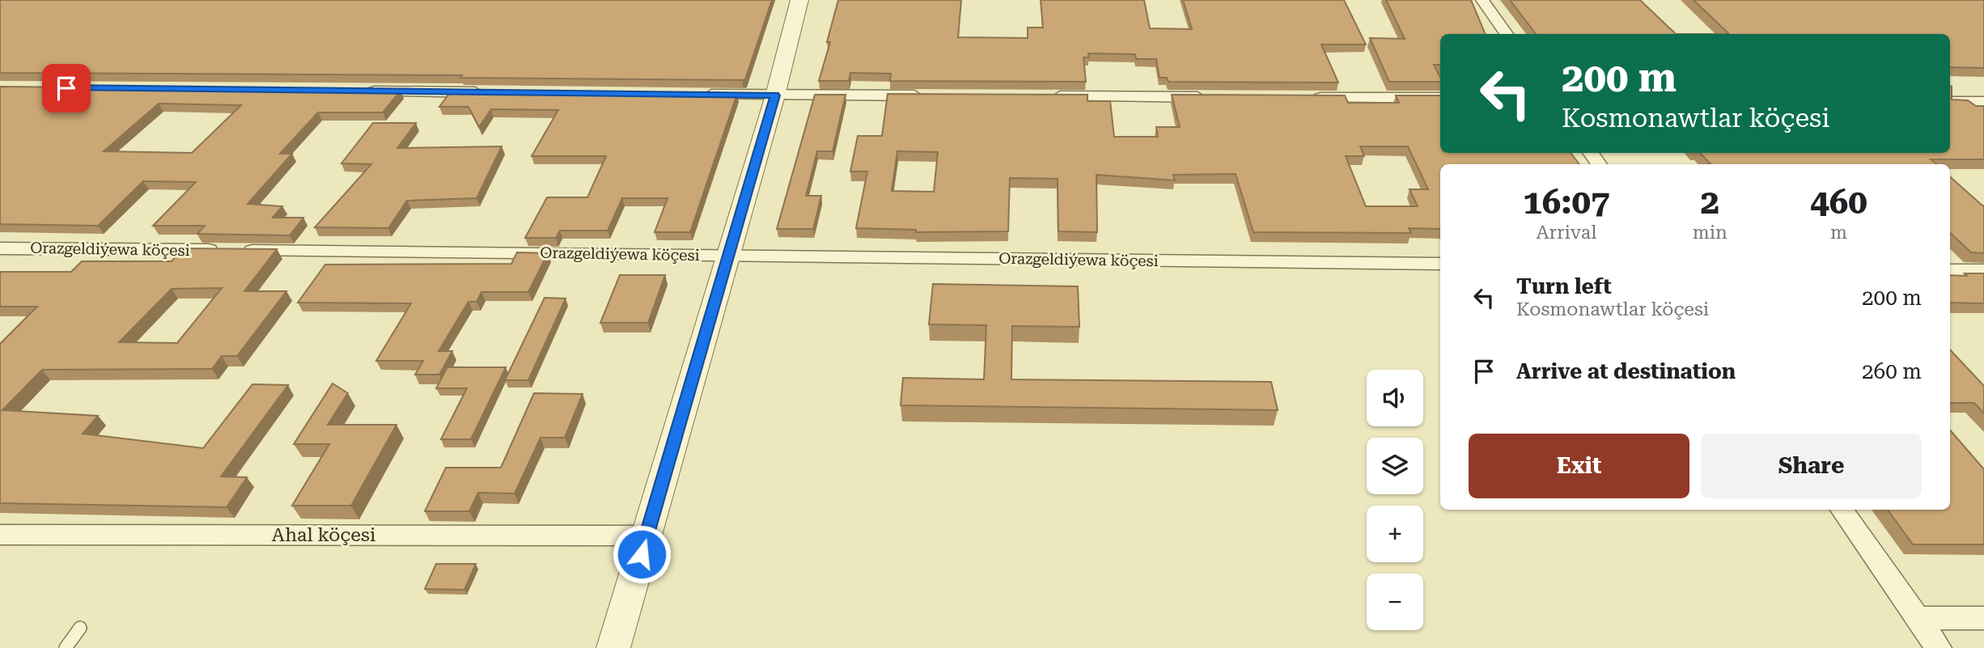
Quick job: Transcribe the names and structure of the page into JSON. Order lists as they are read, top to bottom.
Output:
{
  "streets": {
    "street": ["Orazgeldiýewa köçesi", "Ahal köçesi"]
  },
  "page": {
    "turn": ["200 m", "Kosmonawtlar köçesi"],
    "eta": [
      "16:07",
      "Arrival",
      "2",
      "min",
      "460",
      "m"
    ],
    "list": [
      {
        "name": "Turn left",
        "note": "Kosmonawtlar köçesi",
        "value": "200 m"
      },
      {
        "name": "Arrive at destination",
        "value": "260 m"
      }
    ],
    "map_buttons": ["+", "−"],
    "buttons": ["Exit", "Share"]
  }
}
